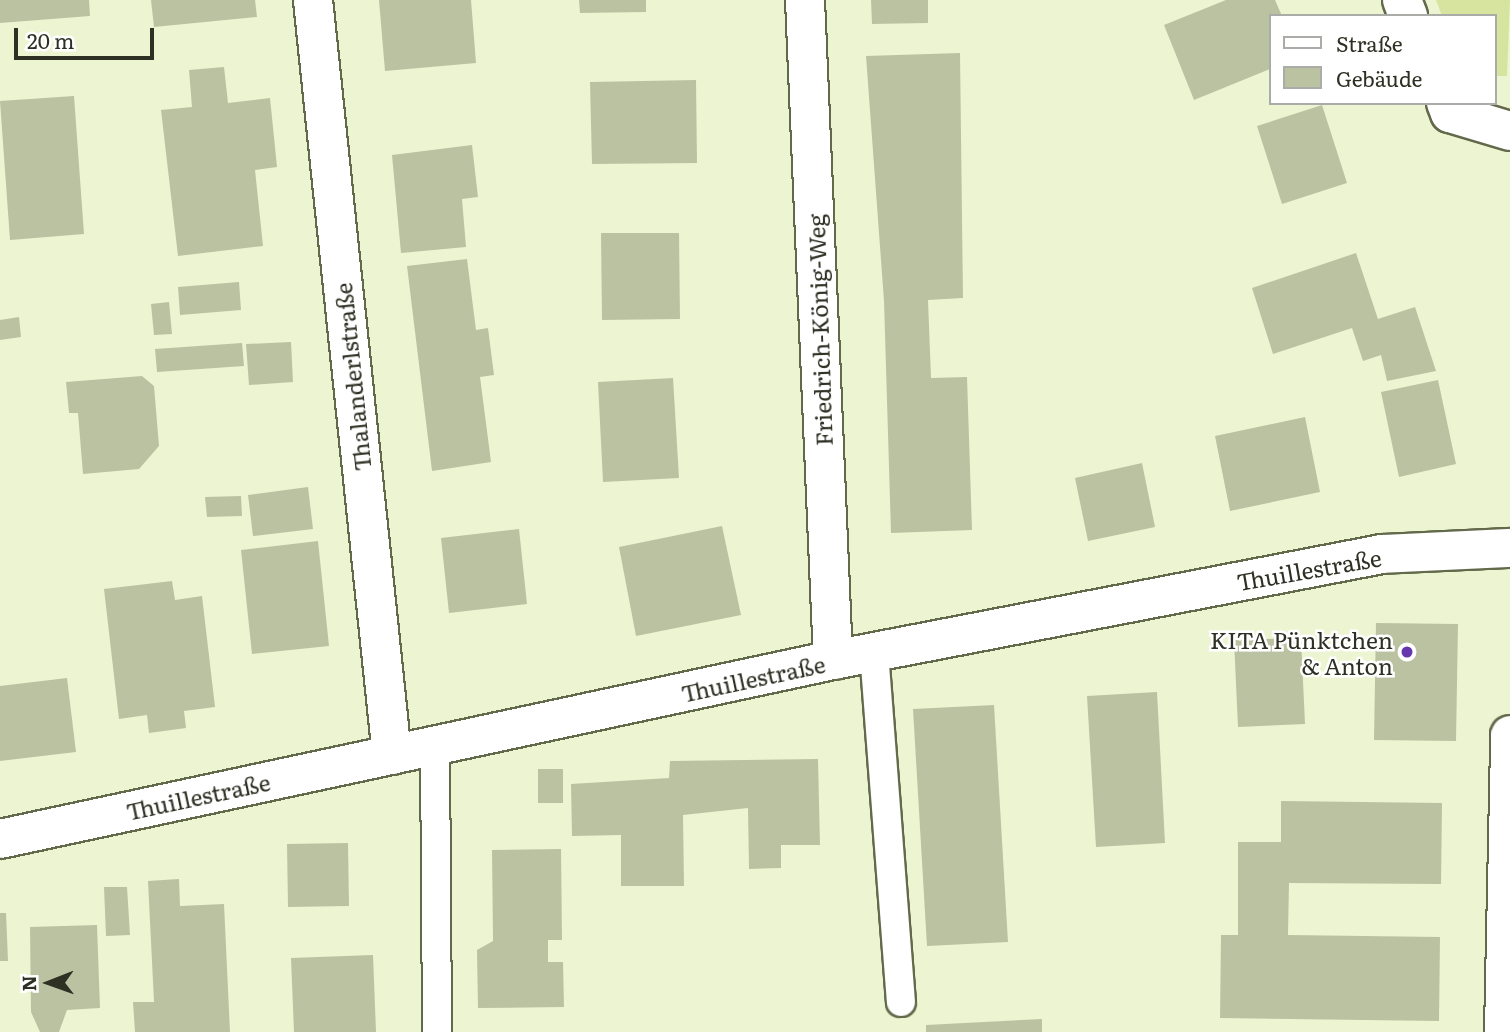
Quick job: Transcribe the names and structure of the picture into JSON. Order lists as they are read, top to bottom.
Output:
{
  "streets": {
    "street": ["Friedrich-König-Weg", "Thalanderlstraße", "Thuillestraße"]
  },
  "crossings": [
    ["Friedrich-König-Weg", "Thuillestraße"],
    ["Thalanderlstraße", "Thuillestraße"]
  ],
  "places": ["KITA Pünktchen & Anton"],
  "legend": ["Straße", "Gebäude"],
  "scale_bar": "20 m",
  "north": "left"
}
